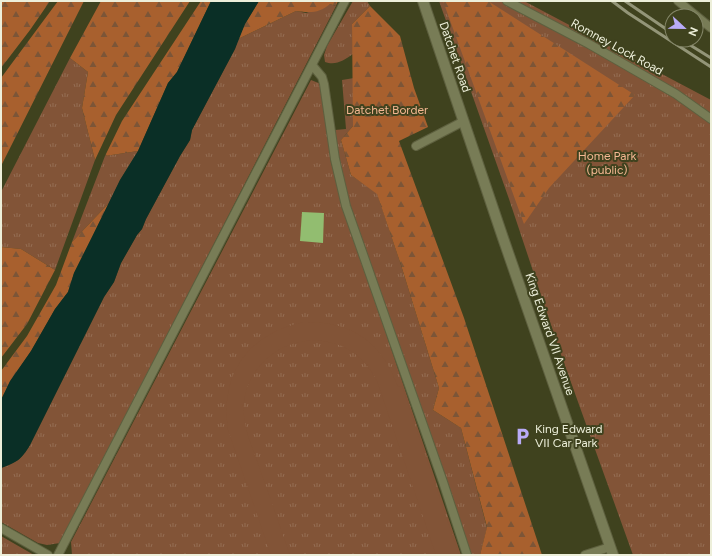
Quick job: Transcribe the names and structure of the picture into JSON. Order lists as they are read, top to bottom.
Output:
{
  "streets": {
    "main road": ["Datchet Road", "King Edward VII Avenue"],
    "lane": ["Romney Lock Road"]
  },
  "crossings": [
    ["Datchet Road", "King Edward VII Avenue"]
  ],
  "parks": ["Datchet Border", "Home Park (public)"],
  "places": {
    "parking": ["King Edward VII Car Park"]
  },
  "north": "right"
}
